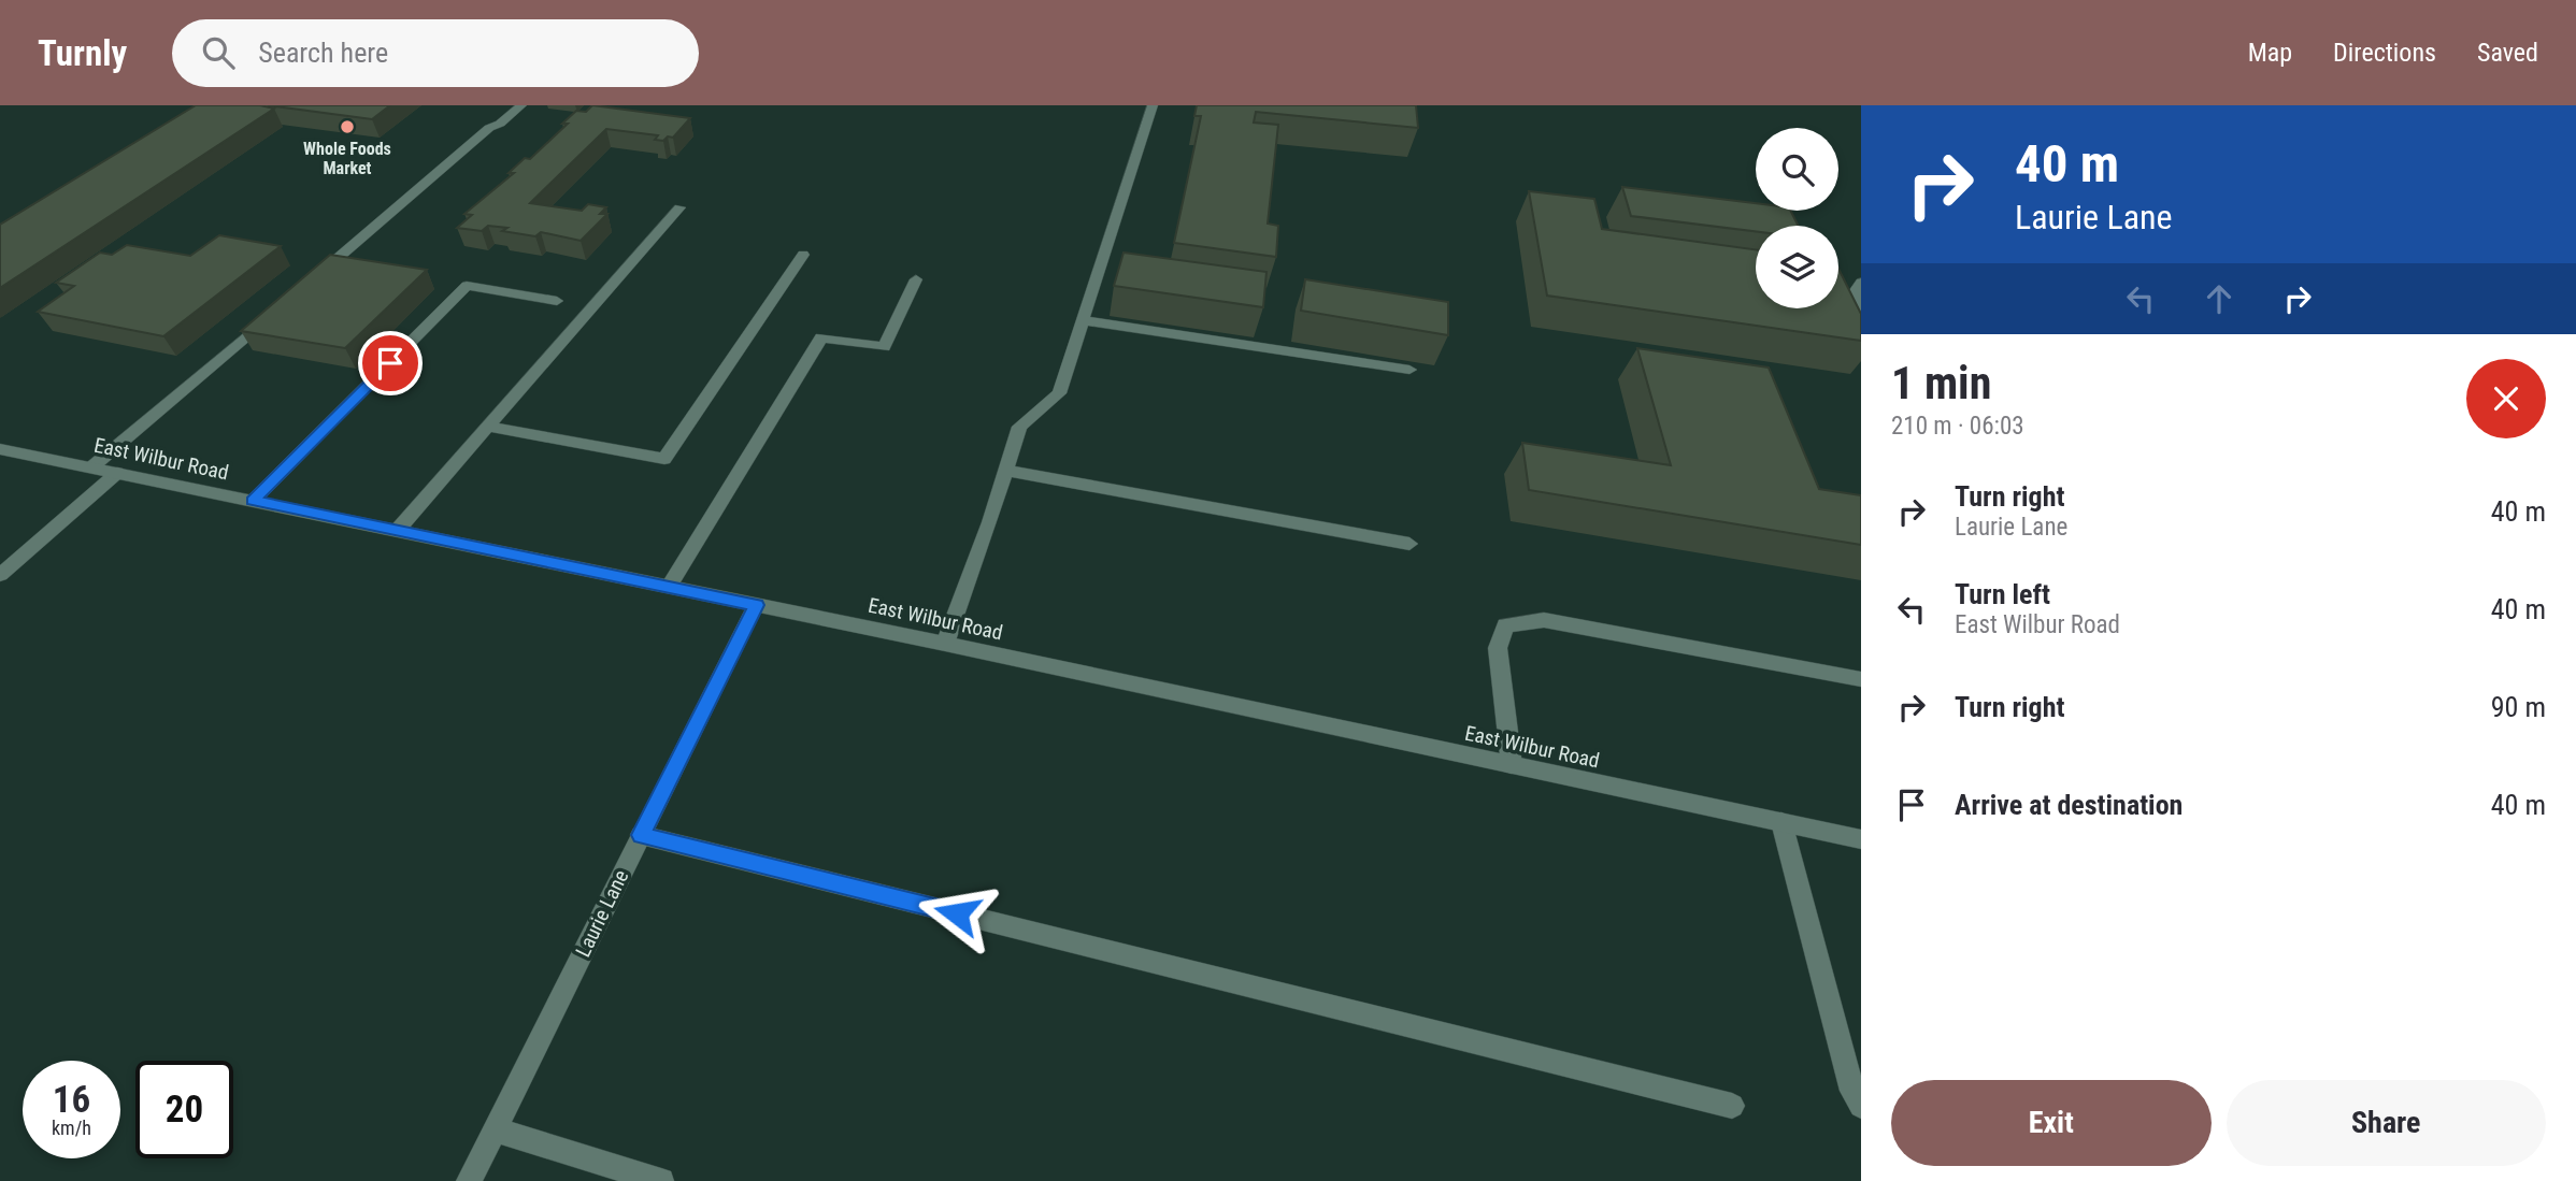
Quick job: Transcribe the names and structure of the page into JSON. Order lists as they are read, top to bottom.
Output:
{
  "streets": {
    "street": ["East Wilbur Road", "Laurie Lane"]
  },
  "crossings": [
    ["East Wilbur Road", "Laurie Lane"]
  ],
  "places": ["Whole Foods Market"],
  "page": {
    "header": "Turnly",
    "search": "Search here",
    "nav": ["Map", "Directions", "Saved"],
    "turn": ["40 m", "Laurie Lane"],
    "heading": ["1 min", "210 m · 06:03"],
    "list": [
      {
        "name": "Turn right",
        "note": "Laurie Lane",
        "value": "40 m"
      },
      {
        "name": "Turn left",
        "note": "East Wilbur Road",
        "value": "40 m"
      },
      {
        "name": "Turn right",
        "value": "90 m"
      },
      {
        "name": "Arrive at destination",
        "value": "40 m"
      }
    ],
    "speed": "16 km/h",
    "limit": "20",
    "buttons": ["Exit", "Share"]
  }
}
